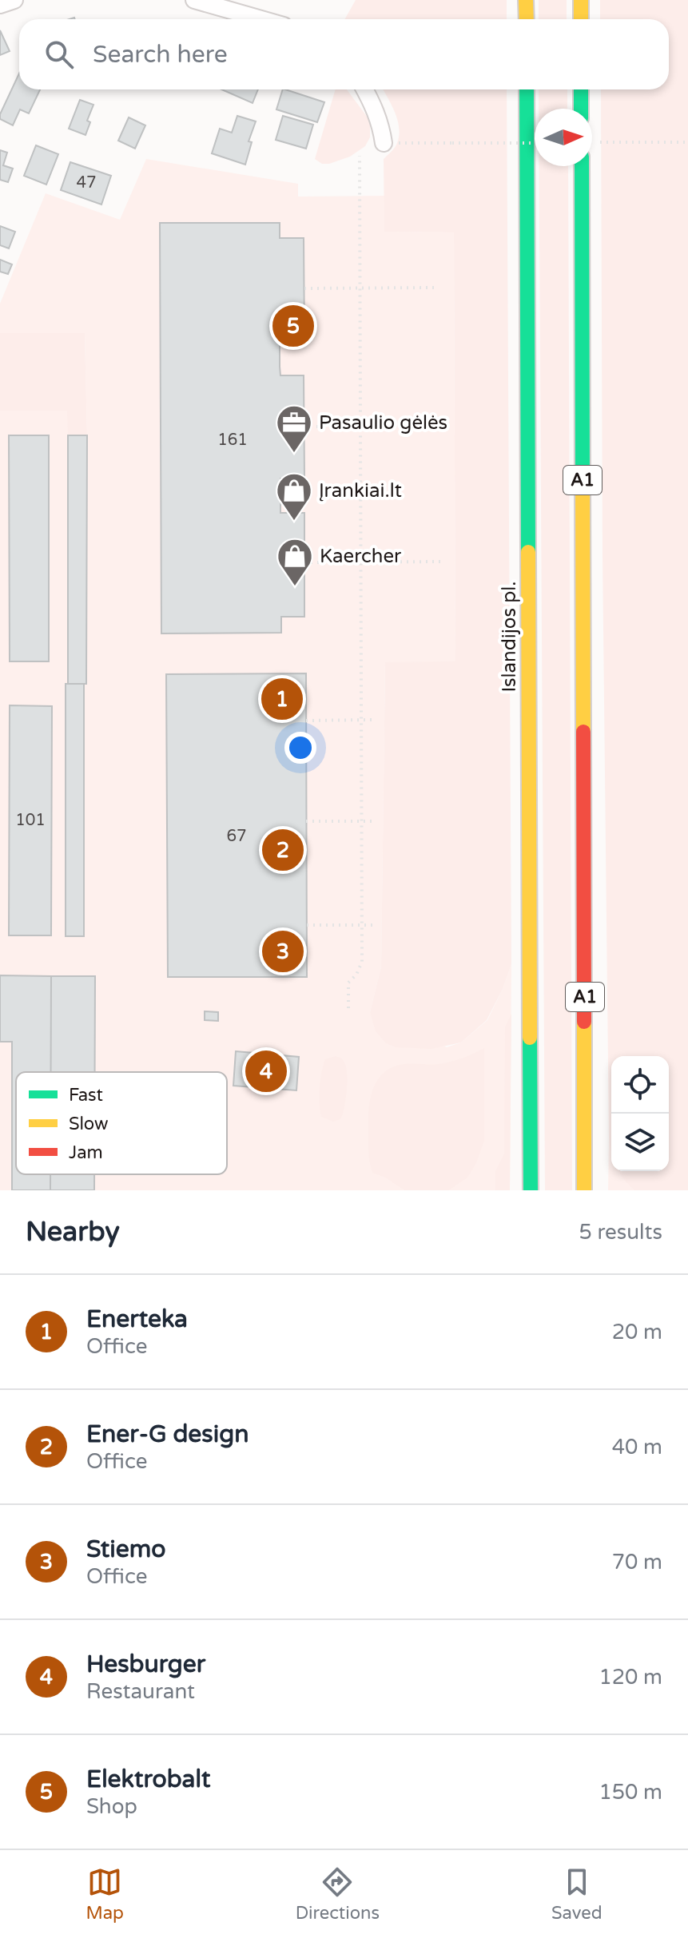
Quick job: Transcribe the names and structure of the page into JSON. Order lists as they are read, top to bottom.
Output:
{
  "streets": {
    "highway": ["A1", "Islandijos pl."]
  },
  "places": {
    "office": ["Pasaulio gėlės"],
    "shop": ["Įrankiai.lt", "Kaercher"]
  },
  "house_numbers": [
    "47",
    "161",
    "101",
    "67"
  ],
  "legend": ["Fast", "Slow", "Jam"],
  "north": "right",
  "page": {
    "search": "Search here",
    "pins": [
      "5",
      "1",
      "2",
      "3",
      "4"
    ],
    "heading": ["Nearby", "5 results"],
    "list": [
      {
        "mark": "1",
        "name": "Enerteka",
        "note": "Office",
        "value": "20 m"
      },
      {
        "mark": "2",
        "name": "Ener-G design",
        "note": "Office",
        "value": "40 m"
      },
      {
        "mark": "3",
        "name": "Stiemo",
        "note": "Office",
        "value": "70 m"
      },
      {
        "mark": "4",
        "name": "Hesburger",
        "note": "Restaurant",
        "value": "120 m"
      },
      {
        "mark": "5",
        "name": "Elektrobalt",
        "note": "Shop",
        "value": "150 m"
      }
    ],
    "nav": ["Map", "Directions", "Saved"]
  }
}
